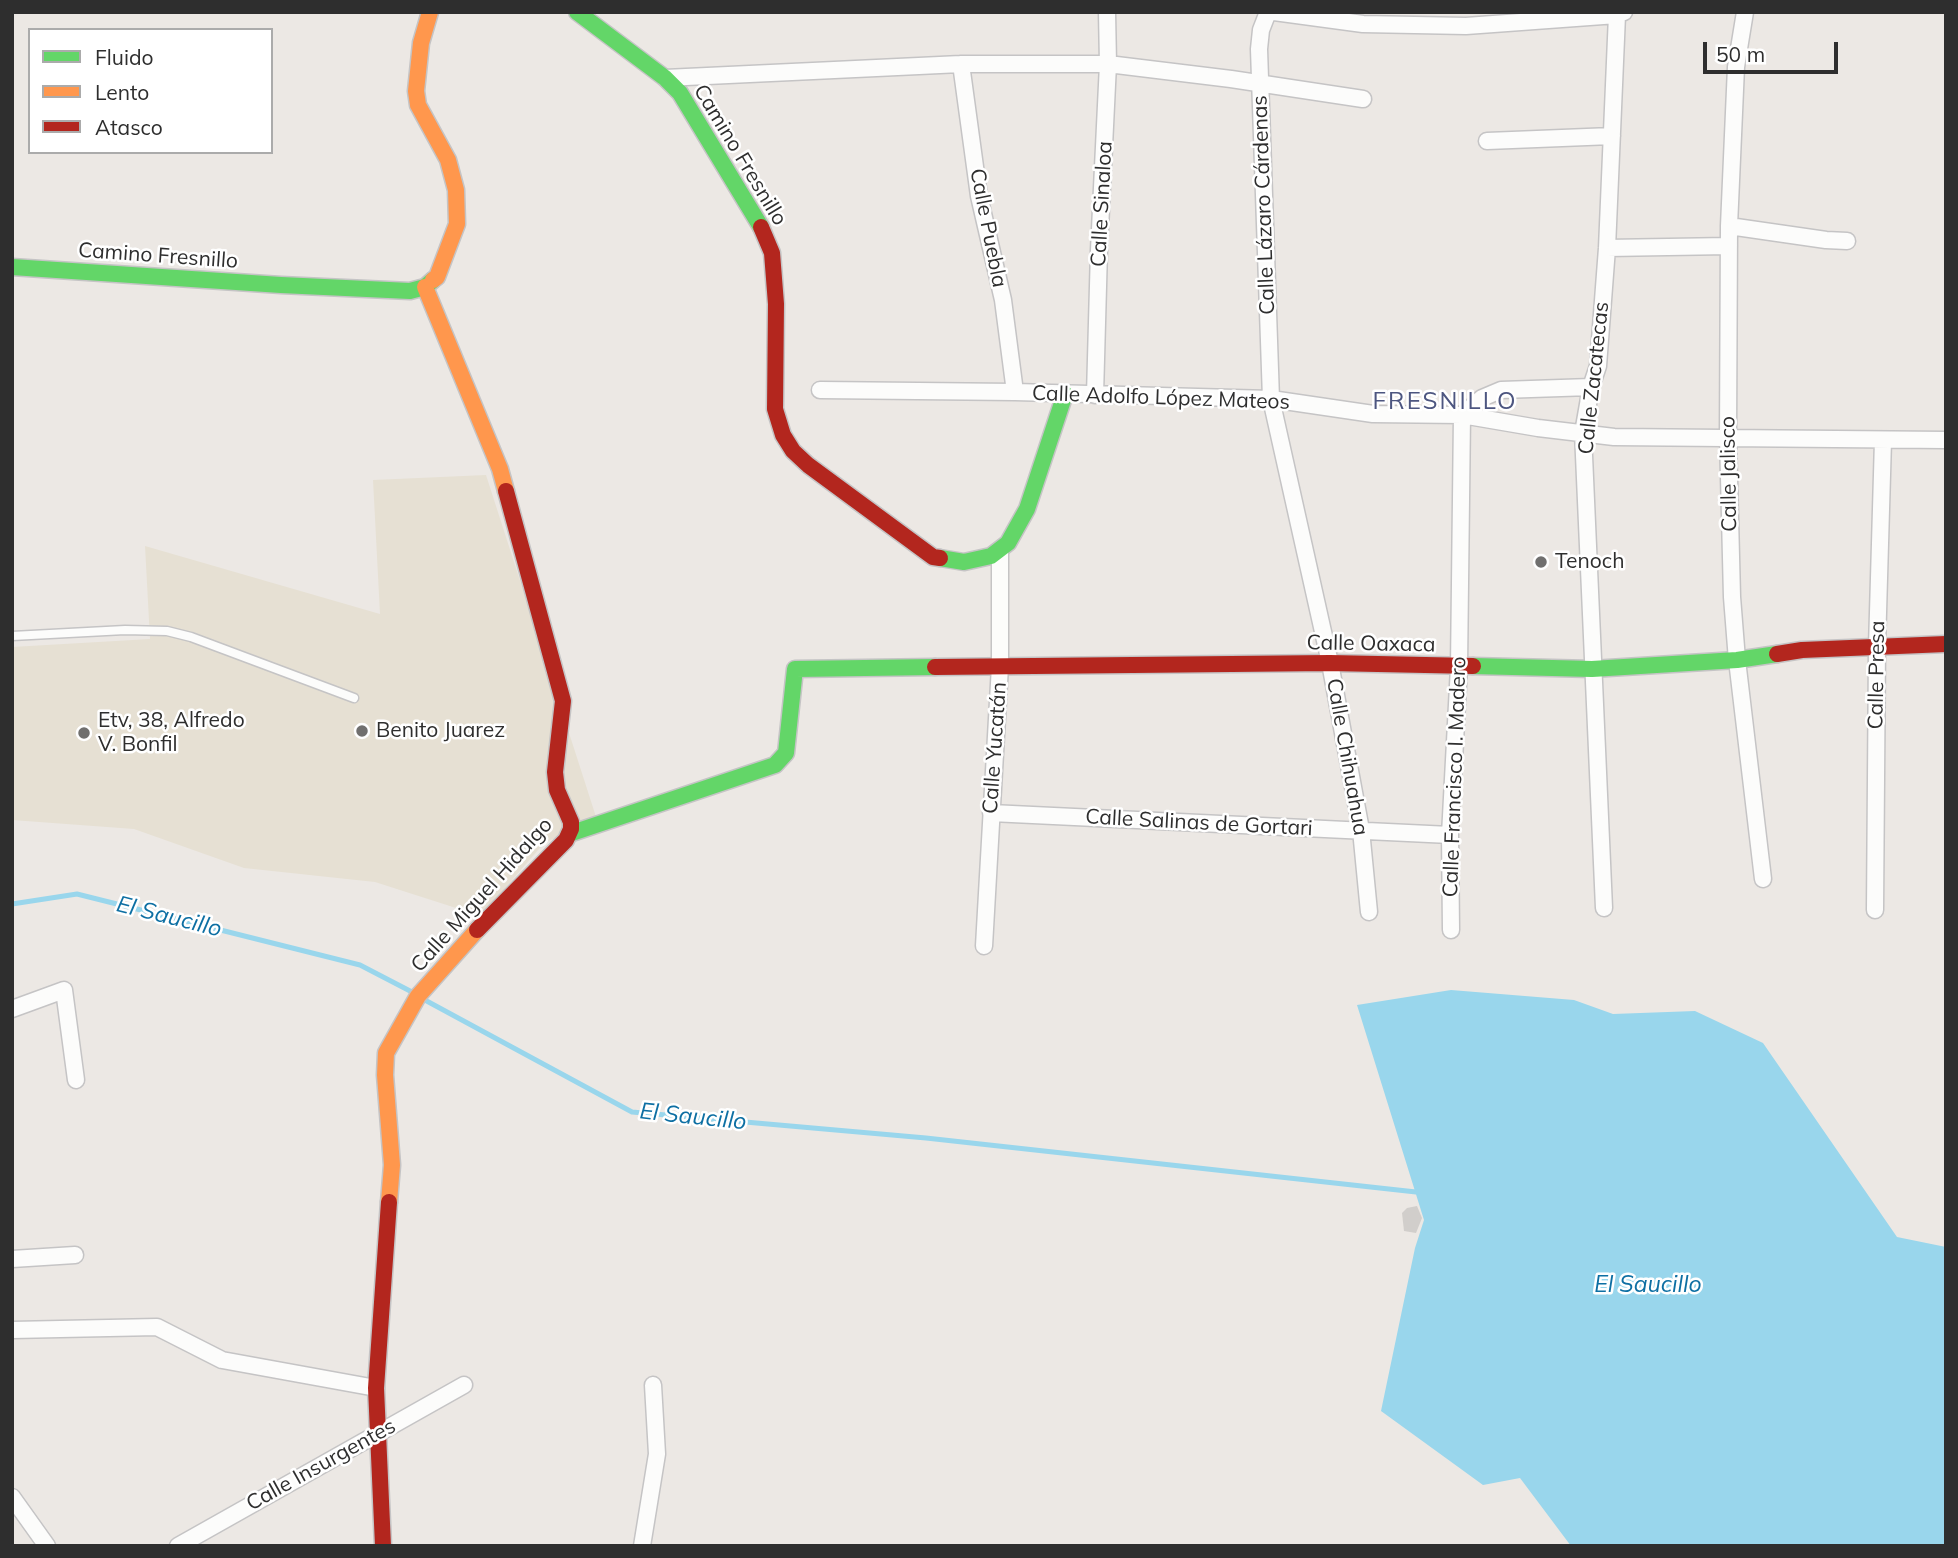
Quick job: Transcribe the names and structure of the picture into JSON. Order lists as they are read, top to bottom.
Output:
{
  "streets": {
    "street": [
      "Camino Fresnillo",
      "Calle Sinaloa",
      "Calle Lázaro Cárdenas",
      "Calle Puebla",
      "Calle Zacatecas",
      "Calle Adolfo López Mateos",
      "Calle Jalisco",
      "Calle Oaxaca",
      "Calle Presa",
      "Calle Yucatán",
      "Calle Chihuahua",
      "Calle Francisco I. Madero",
      "Calle Salinas de Gortari",
      "Calle Miguel Hidalgo",
      "Calle Insurgentes"
    ]
  },
  "crossings": [
    ["Camino Fresnillo", "Calle Yucatán"],
    ["Camino Fresnillo", "Calle Miguel Hidalgo"],
    ["Calle Sinaloa", "Calle Adolfo López Mateos"],
    ["Calle Lázaro Cárdenas", "Calle Adolfo López Mateos"],
    ["Calle Lázaro Cárdenas", "Calle Chihuahua"],
    ["Calle Puebla", "Calle Adolfo López Mateos"],
    ["Calle Zacatecas", "Calle Adolfo López Mateos"],
    ["Calle Zacatecas", "Calle Oaxaca"],
    ["Calle Adolfo López Mateos", "Calle Jalisco"],
    ["Calle Adolfo López Mateos", "Calle Presa"],
    ["Calle Adolfo López Mateos", "Calle Chihuahua"],
    ["Calle Adolfo López Mateos", "Calle Francisco I. Madero"],
    ["Calle Jalisco", "Calle Oaxaca"],
    ["Calle Oaxaca", "Calle Presa"],
    ["Calle Oaxaca", "Calle Yucatán"],
    ["Calle Oaxaca", "Calle Chihuahua"],
    ["Calle Oaxaca", "Calle Francisco I. Madero"],
    ["Calle Oaxaca", "Calle Miguel Hidalgo"],
    ["Calle Yucatán", "Calle Salinas de Gortari"],
    ["Calle Chihuahua", "Calle Salinas de Gortari"],
    ["Calle Francisco I. Madero", "Calle Salinas de Gortari"],
    ["Calle Miguel Hidalgo", "Calle Insurgentes"]
  ],
  "districts": ["FRESNILLO"],
  "water": ["El Saucillo"],
  "places": ["Tenoch", "Benito Juarez", "Etv, 38, Alfredo V. Bonfil"],
  "legend": ["Fluido", "Lento", "Atasco"],
  "scale_bar": "50 m"
}
